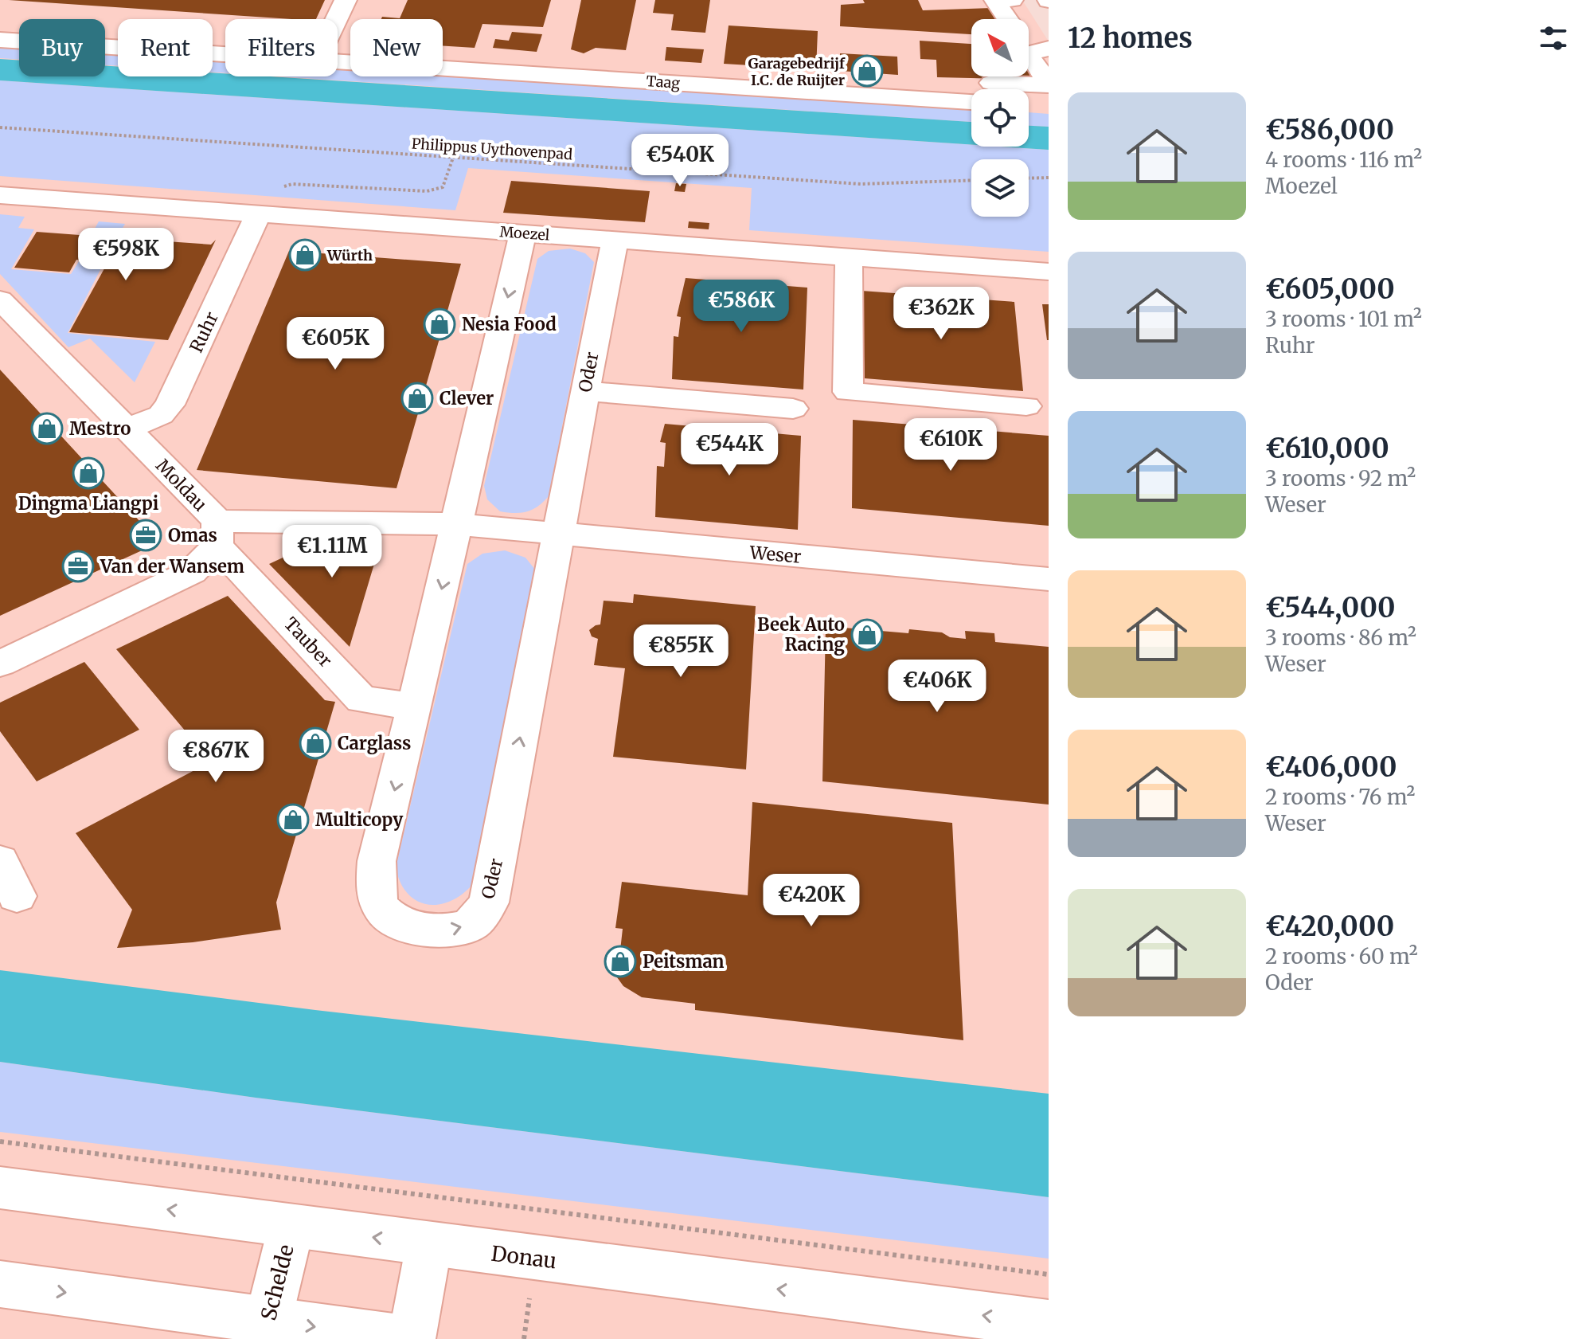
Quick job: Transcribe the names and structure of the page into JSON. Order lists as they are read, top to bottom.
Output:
{
  "streets": {
    "street": [
      "Taag",
      "Moezel",
      "Ruhr",
      "Oder",
      "Moldau",
      "Weser",
      "Tauber",
      "Donau",
      "Schelde"
    ],
    "path": ["Philippus Uythovenpad"]
  },
  "crossings": [
    ["Moezel", "Ruhr"],
    ["Moezel", "Oder"],
    ["Ruhr", "Moldau"],
    ["Oder", "Moldau"],
    ["Oder", "Weser"],
    ["Oder", "Tauber"],
    ["Moldau", "Weser"],
    ["Moldau", "Tauber"],
    ["Donau", "Schelde"]
  ],
  "places": {
    "shop": [
      "Garagebedrijf I.C. de Ruijter",
      "Würth",
      "Nesia Food",
      "Clever",
      "Mestro",
      "Dingma Liangpi",
      "Beek Auto Racing",
      "Carglass",
      "Multicopy",
      "Peitsman"
    ],
    "office": ["Omas", "Van der Wansem"]
  },
  "north": "top left",
  "page": {
    "heading": "12 homes",
    "chip": [
      "Buy",
      "Rent",
      "Filters",
      "New"
    ],
    "list": [
      {
        "name": "€586,000",
        "note": "4 rooms · 116 m² · Moezel"
      },
      {
        "name": "€605,000",
        "note": "3 rooms · 101 m² · Ruhr"
      },
      {
        "name": "€610,000",
        "note": "3 rooms · 92 m² · Weser"
      },
      {
        "name": "€544,000",
        "note": "3 rooms · 86 m² · Weser"
      },
      {
        "name": "€406,000",
        "note": "2 rooms · 76 m² · Weser"
      },
      {
        "name": "€420,000",
        "note": "2 rooms · 60 m² · Oder"
      }
    ],
    "price": [
      "€540K",
      "€598K",
      "€586K",
      "€362K",
      "€605K",
      "€610K",
      "€544K",
      "€1.11M",
      "€855K",
      "€406K",
      "€867K",
      "€420K"
    ]
  }
}
